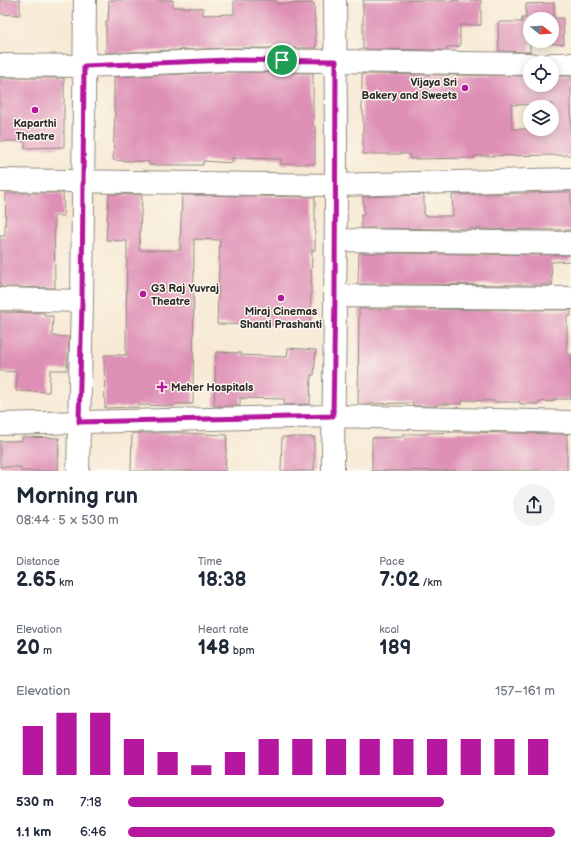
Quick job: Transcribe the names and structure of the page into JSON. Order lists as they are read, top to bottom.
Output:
{
  "places": {
    "other": [
      "Vijaya Sri Bakery and Sweets",
      "Kaparthi Theatre",
      "G3 Raj Yuvraj Theatre",
      "Miraj Cinemas Shanti Prashanti"
    ],
    "health": ["Meher Hospitals"]
  },
  "north": "right",
  "page": {
    "heading": ["Morning run", "08:44 · 5 × 530 m"],
    "stats": [
      ["Distance", "2.65 km"],
      ["Time", "18:38"],
      ["Pace", "7:02 /km"],
      ["Elevation", "20 m"],
      ["Heart rate", "148 bpm"],
      ["kcal", "189"]
    ],
    "chart": ["Elevation", "157–161 m"],
    "list": [
      {
        "name": "530 m",
        "note": "7:18"
      },
      {
        "name": "1.1 km",
        "note": "6:46"
      }
    ]
  }
}
